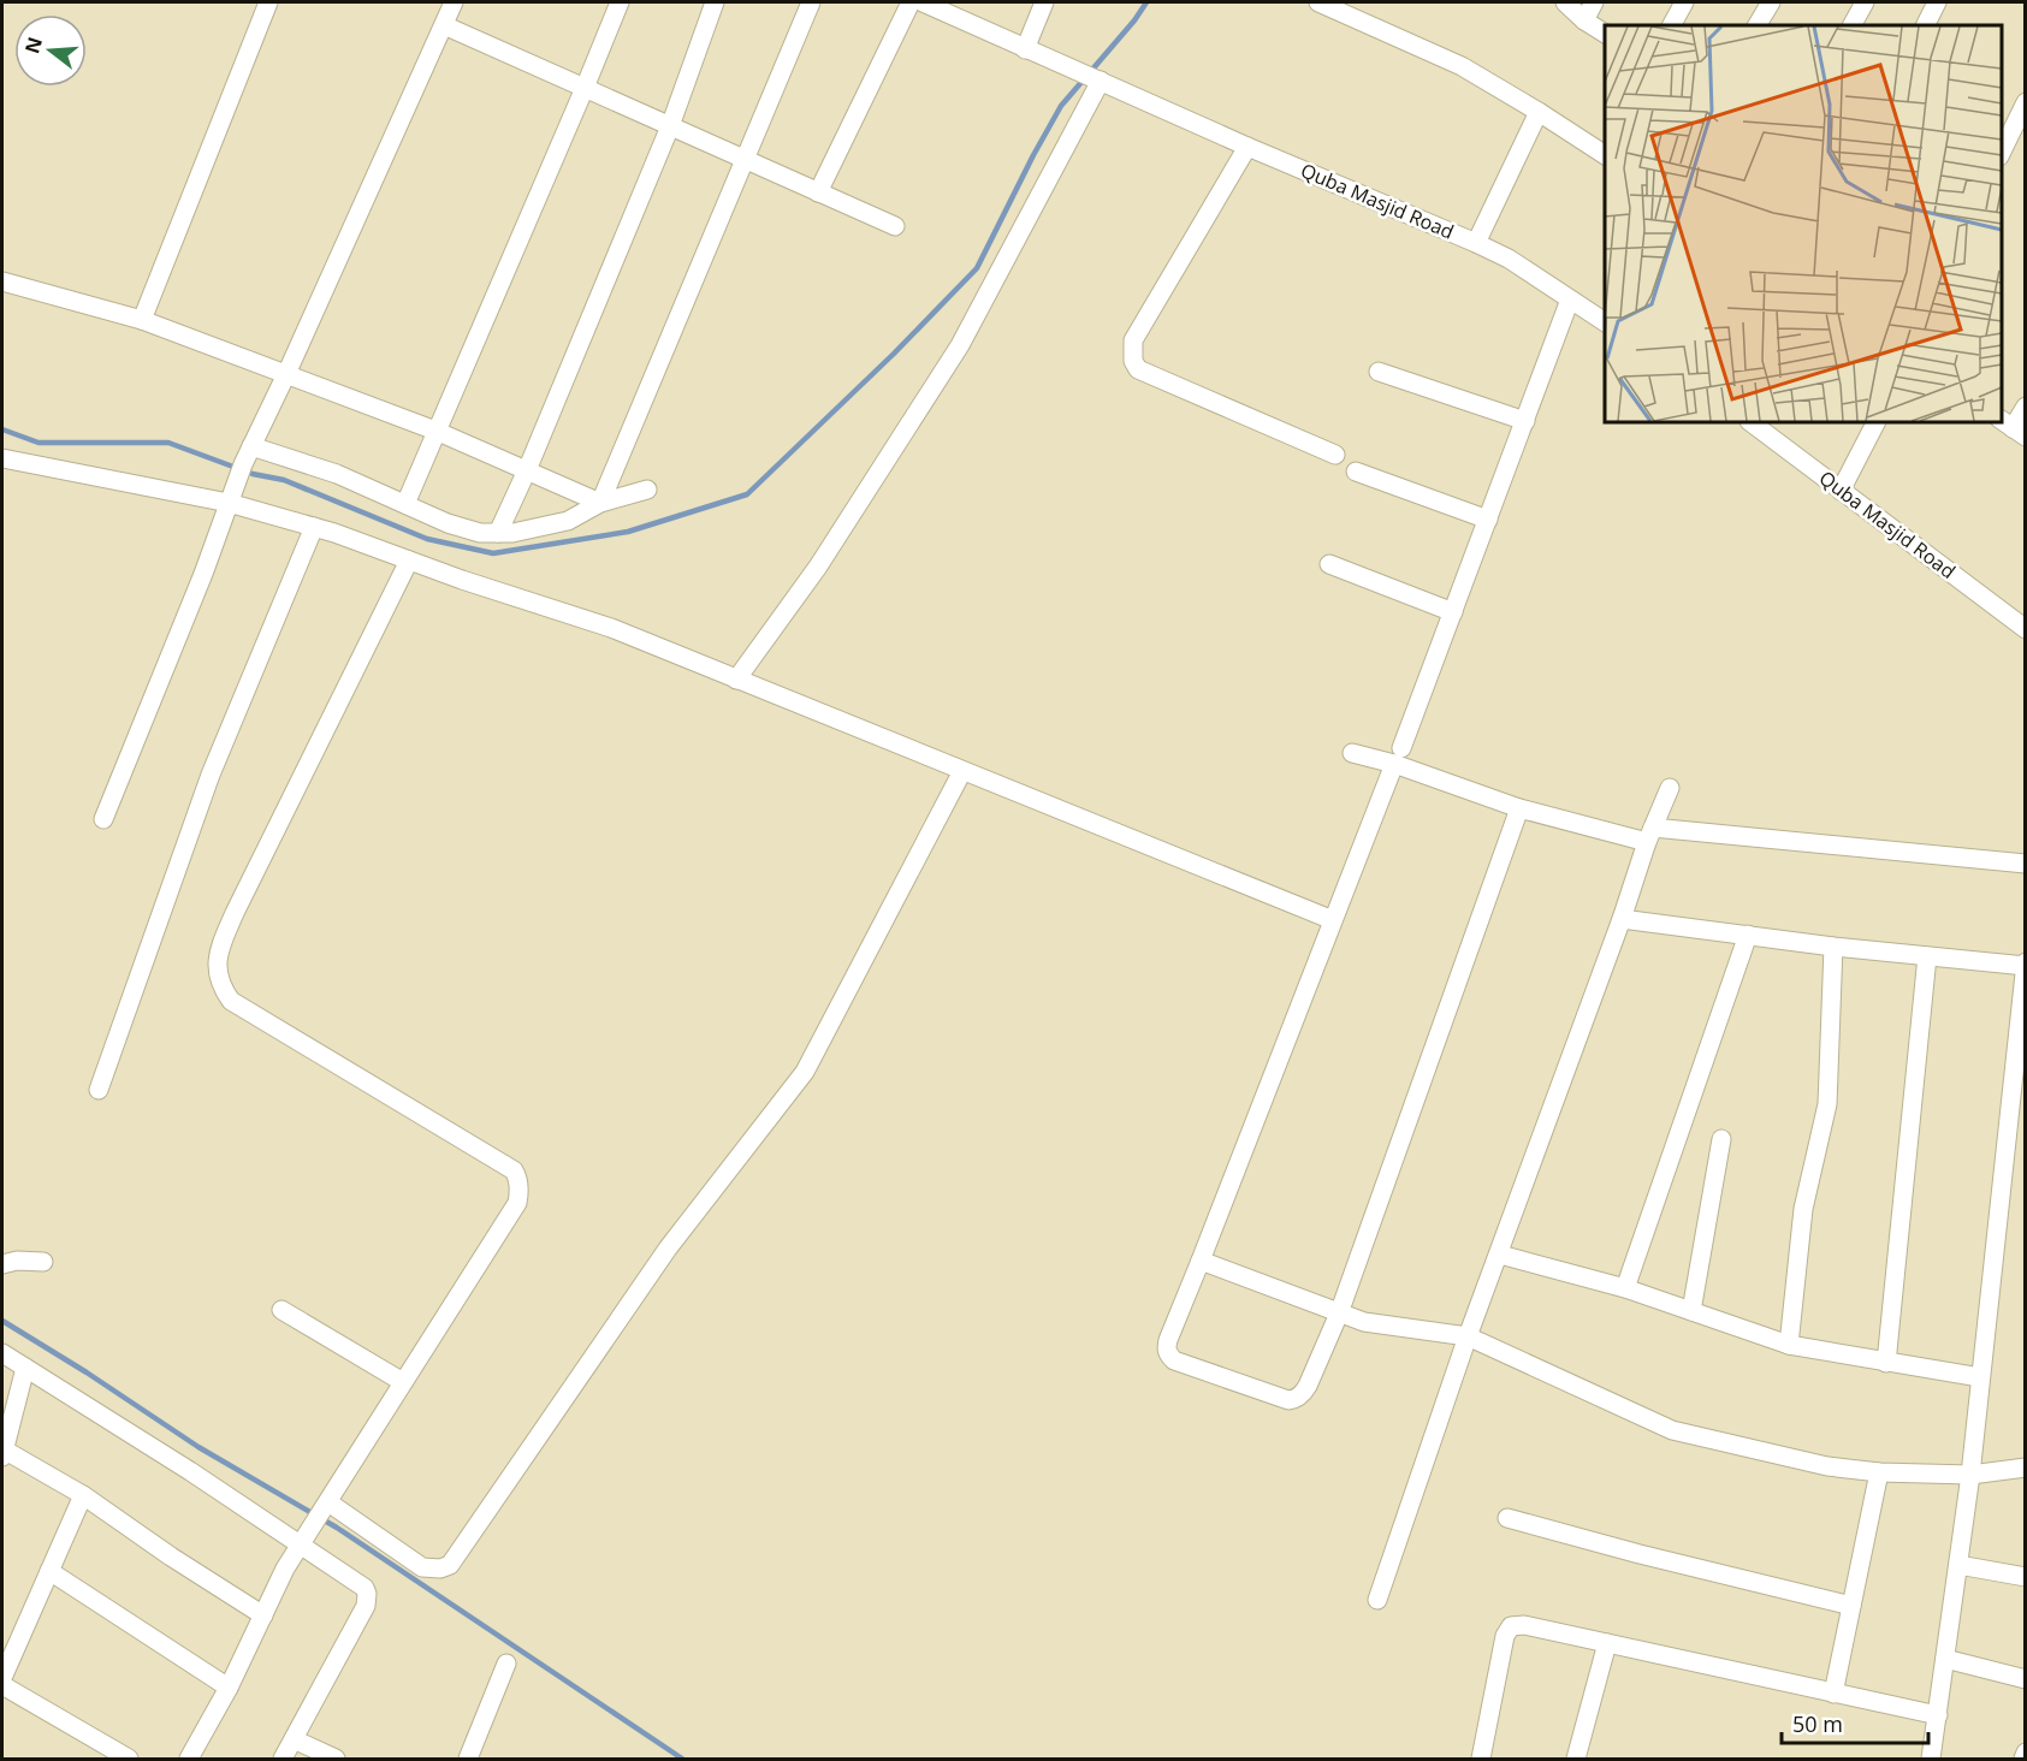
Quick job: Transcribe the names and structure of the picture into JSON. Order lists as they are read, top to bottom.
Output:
{
  "streets": {
    "street": ["Quba Masjid Road"]
  },
  "scale_bar": "50 m",
  "north": "left"
}
